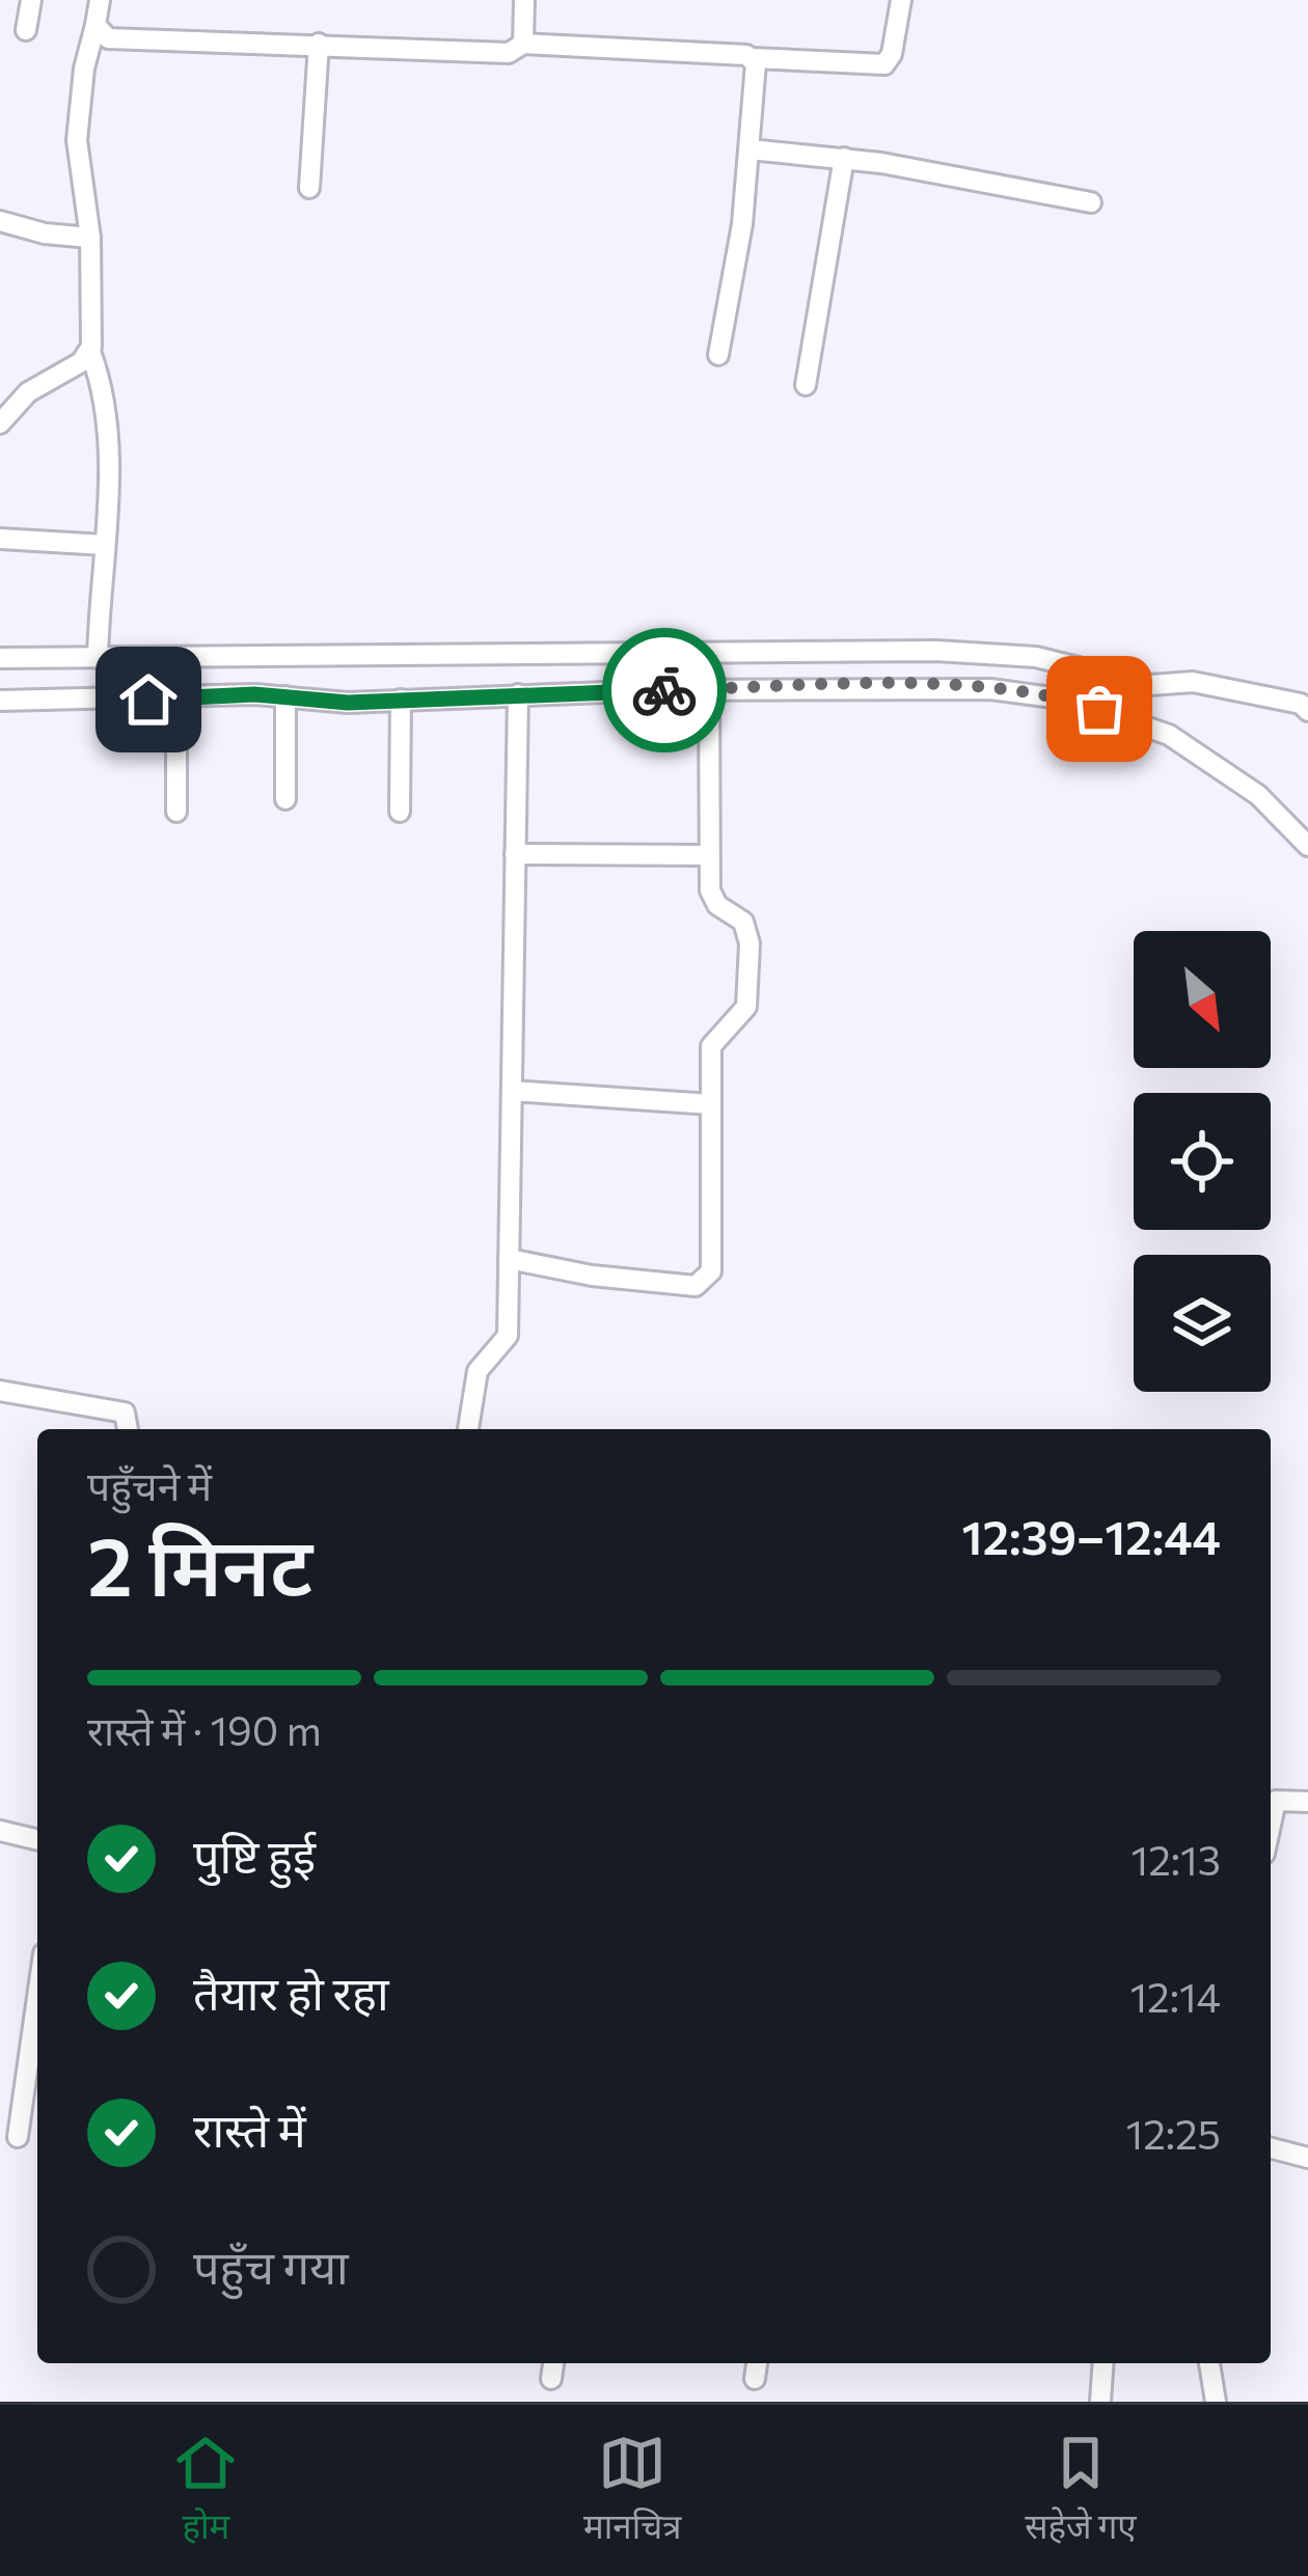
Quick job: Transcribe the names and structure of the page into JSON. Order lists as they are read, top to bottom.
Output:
{
  "north": "bottom right",
  "page": {
    "heading": ["2 मिनट", "पहुँचने में", "12:39–12:44"],
    "bar": "रास्ते में · 190 m",
    "list": [
      ["पुष्टि हुई", "12:13"],
      ["तैयार हो रहा", "12:14"],
      ["रास्ते में", "12:25"],
      "पहुँच गया"
    ],
    "tabs": ["होम", "मानचित्र", "सहेजे गए"]
  }
}
